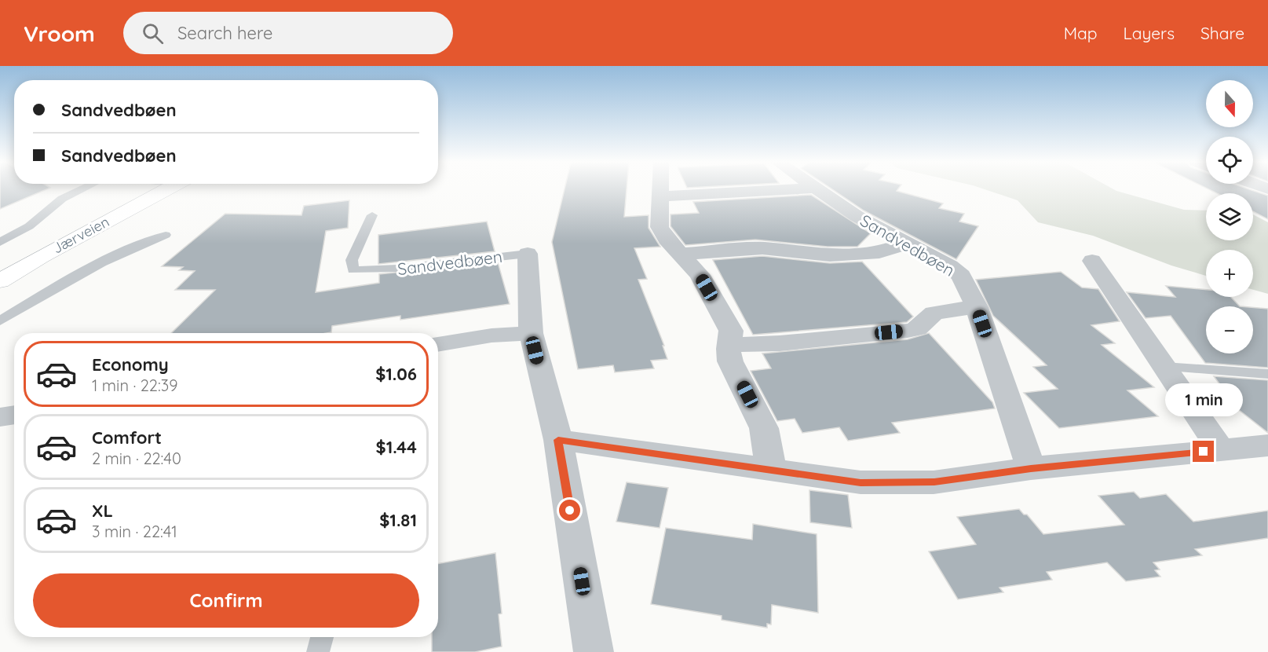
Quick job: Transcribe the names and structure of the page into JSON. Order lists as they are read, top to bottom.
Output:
{
  "streets": {
    "main road": ["Jærveien"],
    "street": ["Sandvedbøen"]
  },
  "north": "bottom",
  "page": {
    "header": "Vroom",
    "search": "Search here",
    "nav": ["Map", "Layers", "Share"],
    "map_buttons": ["+", "−"],
    "banner": ["Sandvedbøen", "Sandvedbøen"],
    "list": [
      {
        "name": "Economy",
        "note": "1 min · 22:39",
        "value": "$1.06"
      },
      {
        "name": "Comfort",
        "note": "2 min · 22:40",
        "value": "$1.44"
      },
      {
        "name": "XL",
        "note": "3 min · 22:41",
        "value": "$1.81"
      }
    ],
    "bubble": "1 min",
    "buttons": "Confirm"
  }
}
